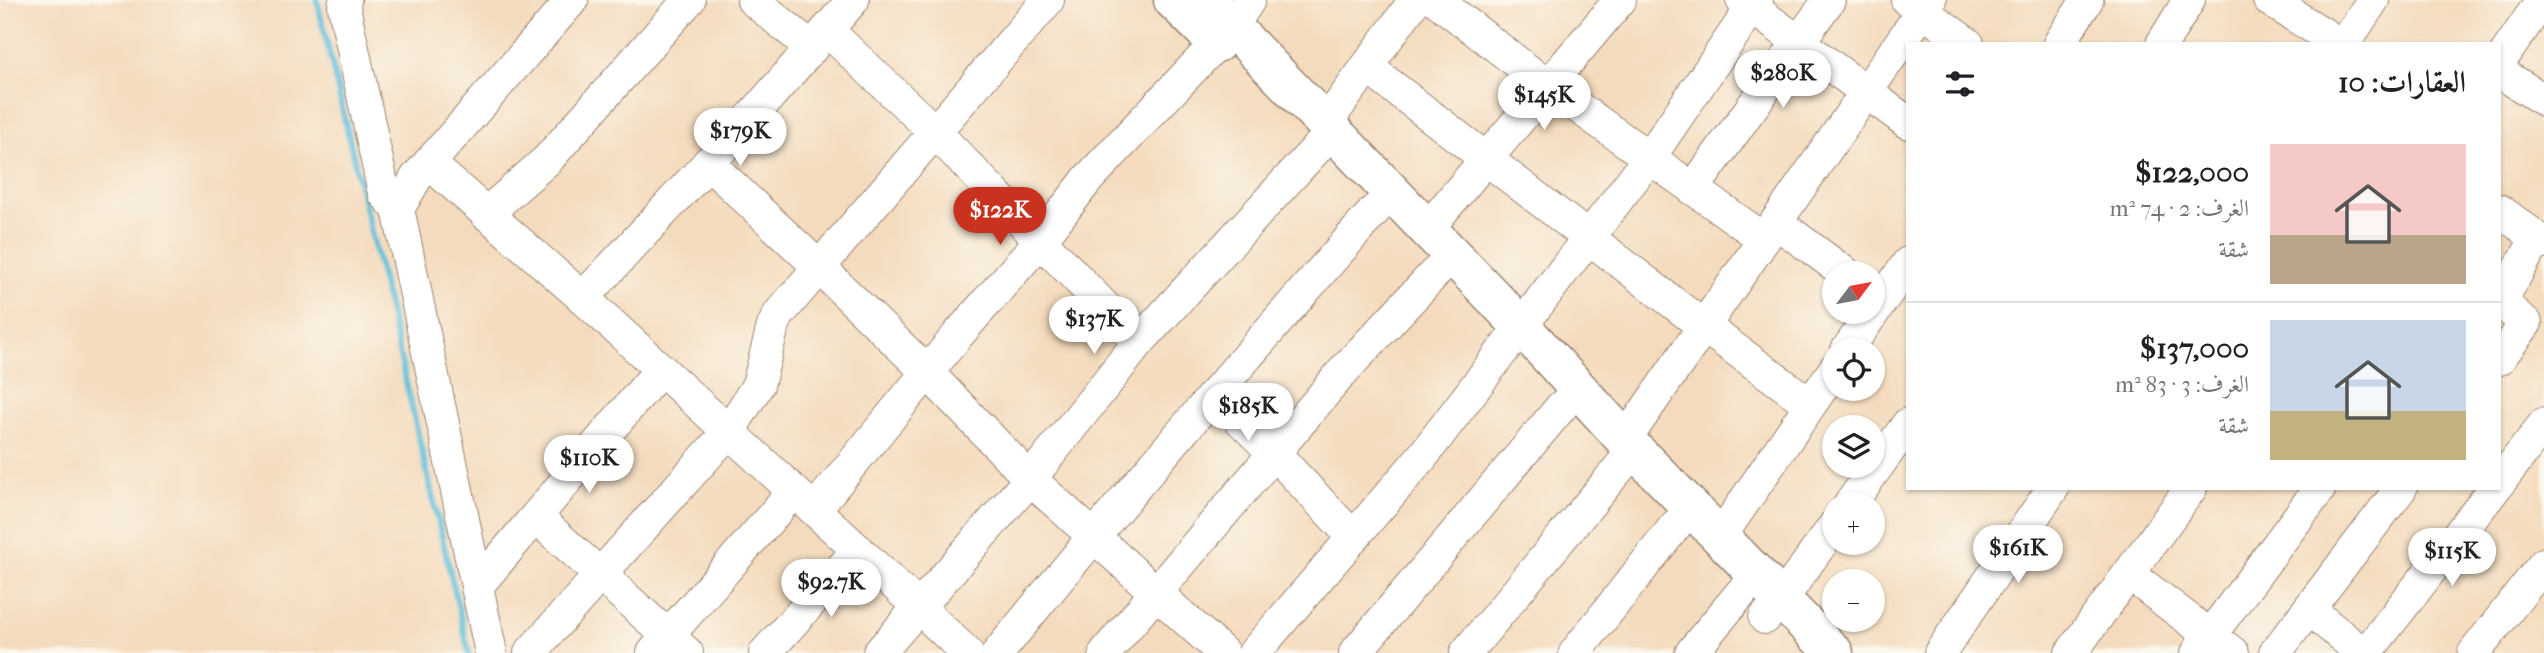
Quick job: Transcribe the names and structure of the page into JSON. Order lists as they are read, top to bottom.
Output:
{
  "north": "top right",
  "page": {
    "heading": "العقارات: 10",
    "price": [
      "$280K",
      "$145K",
      "$179K",
      "$122K",
      "$137K",
      "$185K",
      "$110K",
      "$161K",
      "$115K",
      "$92.7K"
    ],
    "list": [
      {
        "name": "$122,000",
        "note": "الغرف: 2 · 74 m² · شقة"
      },
      {
        "name": "$137,000",
        "note": "الغرف: 3 · 83 m² · شقة"
      }
    ],
    "map_buttons": ["+", "−"]
  }
}
